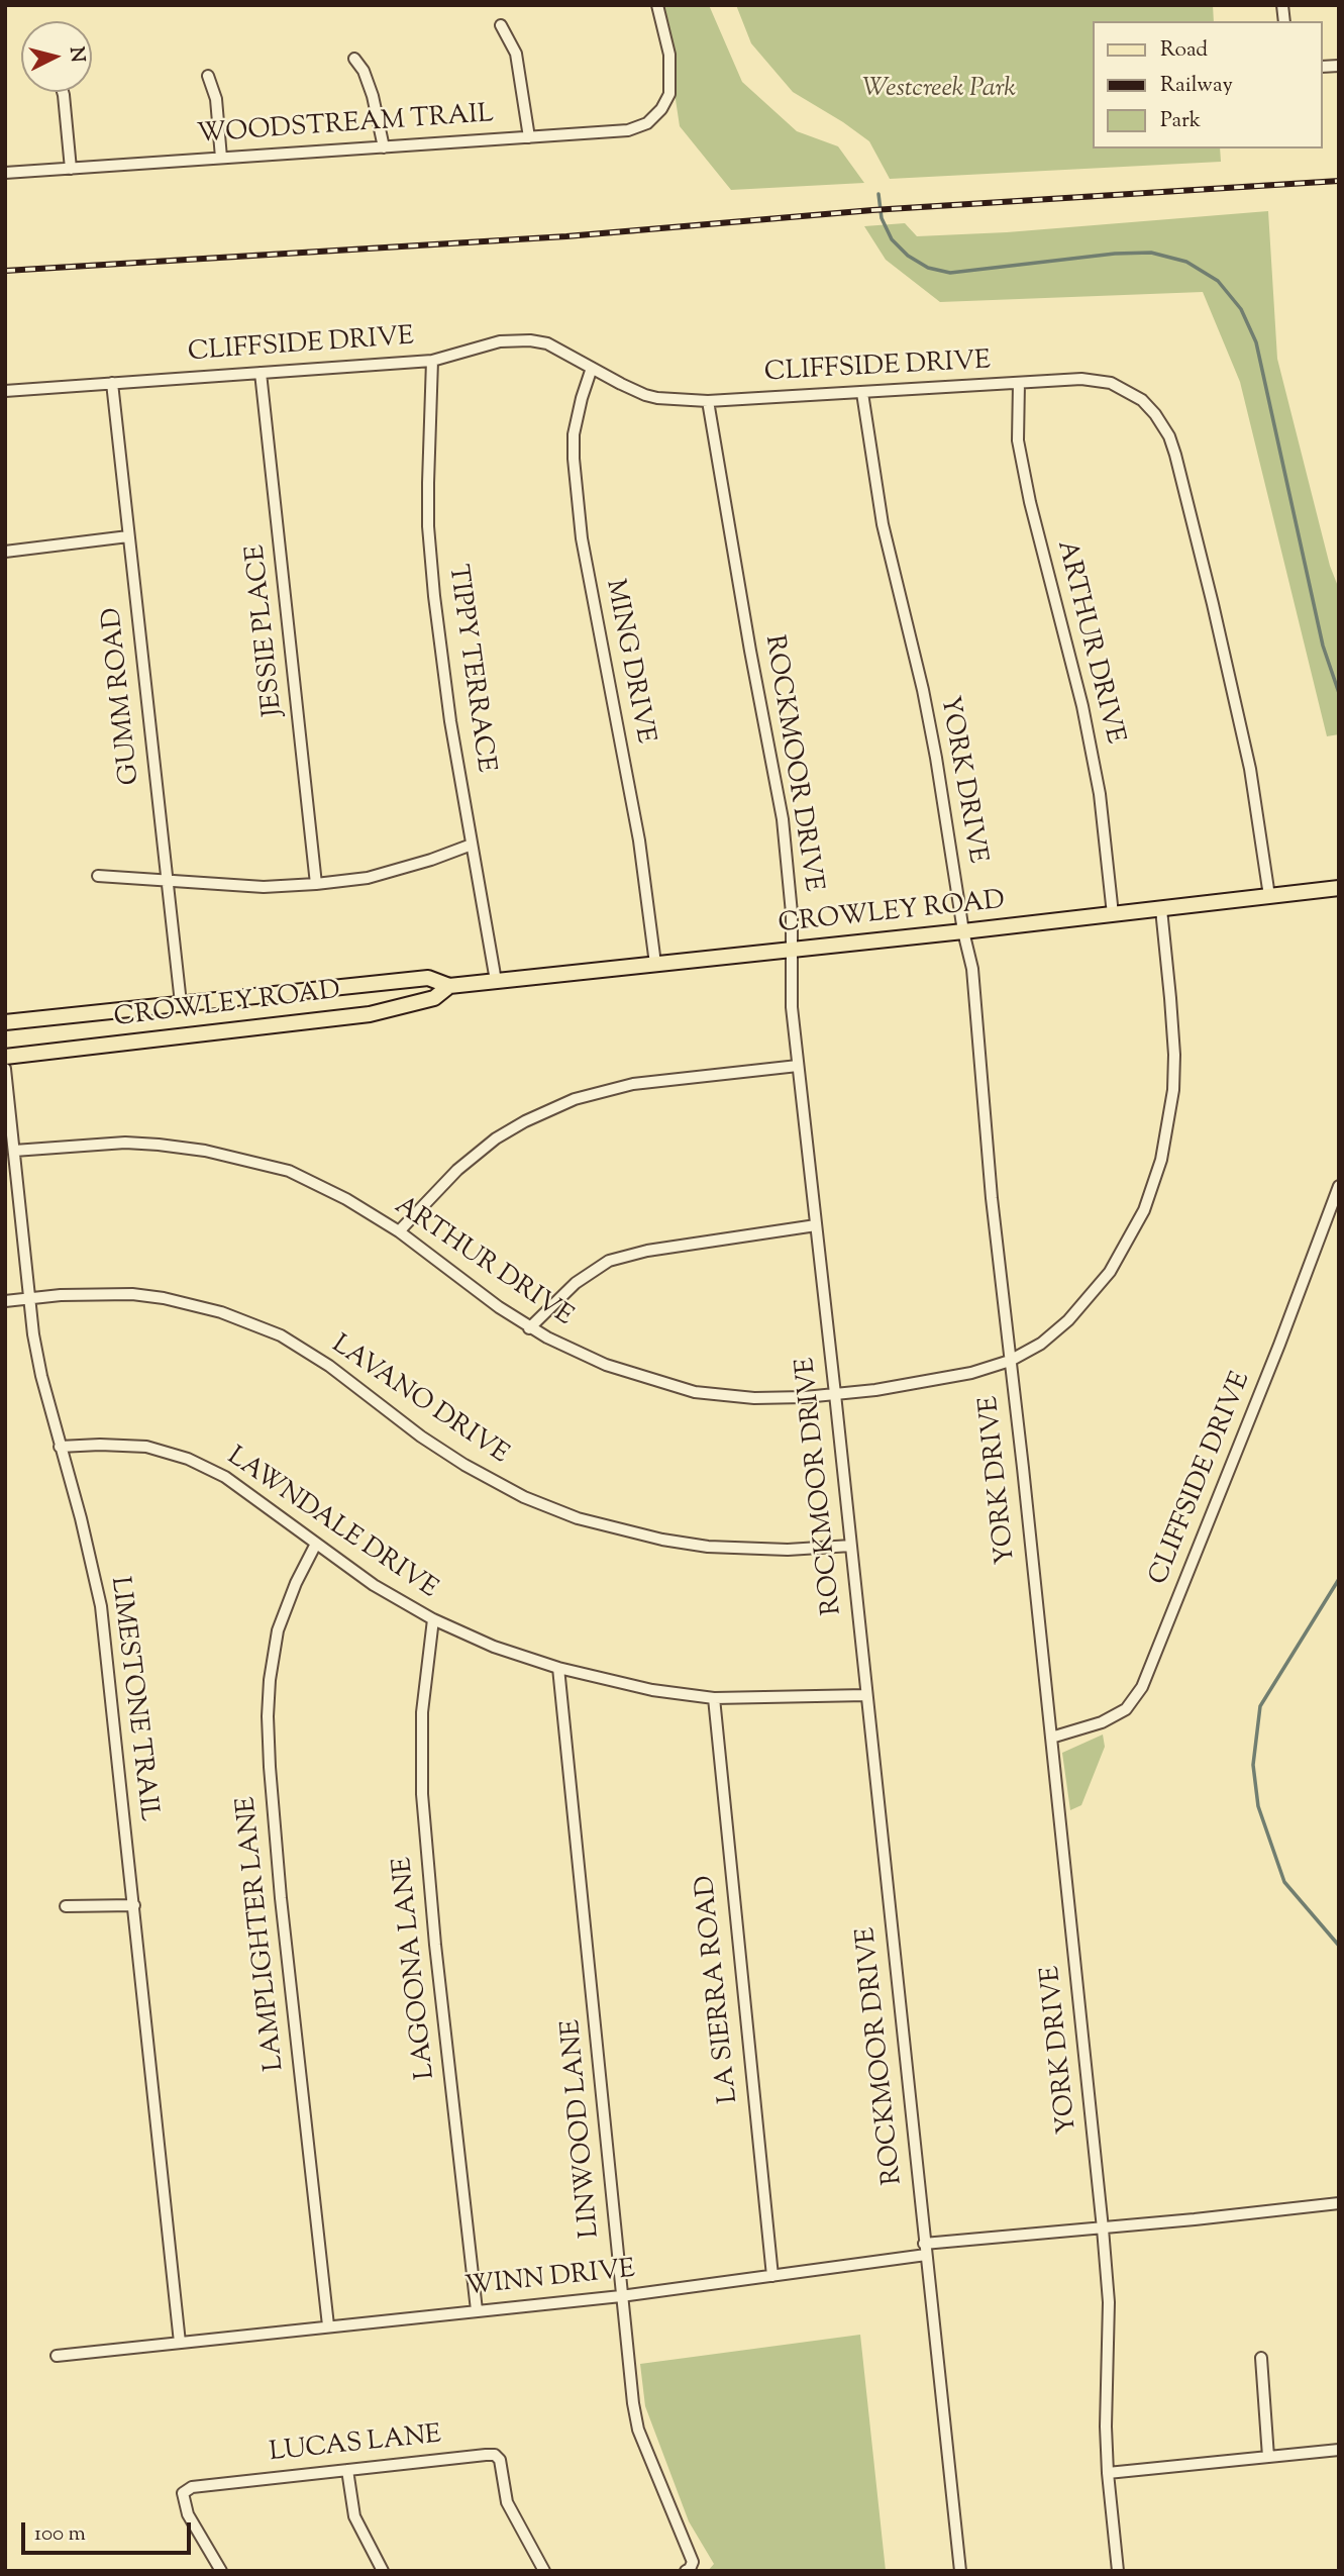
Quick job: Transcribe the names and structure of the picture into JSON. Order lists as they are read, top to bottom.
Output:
{
  "streets": {
    "main road": ["CROWLEY ROAD"],
    "street": [
      "WOODSTREAM TRAIL",
      "CLIFFSIDE DRIVE",
      "JESSIE PLACE",
      "ARTHUR DRIVE",
      "MING DRIVE",
      "TIPPY TERRACE",
      "GUMM ROAD",
      "ROCKMOOR DRIVE",
      "YORK DRIVE",
      "LAVANO DRIVE",
      "LAWNDALE DRIVE",
      "LIMESTONE TRAIL",
      "LAMPLIGHTER LANE",
      "LAGOONA LANE",
      "LA SIERRA ROAD",
      "LINWOOD LANE",
      "WINN DRIVE",
      "LUCAS LANE"
    ]
  },
  "crossings": [
    ["CLIFFSIDE DRIVE", "JESSIE PLACE"],
    ["CLIFFSIDE DRIVE", "ARTHUR DRIVE"],
    ["CLIFFSIDE DRIVE", "MING DRIVE"],
    ["CLIFFSIDE DRIVE", "TIPPY TERRACE"],
    ["CLIFFSIDE DRIVE", "GUMM ROAD"],
    ["CLIFFSIDE DRIVE", "ROCKMOOR DRIVE"],
    ["CLIFFSIDE DRIVE", "YORK DRIVE"],
    ["CLIFFSIDE DRIVE", "CROWLEY ROAD"],
    ["ARTHUR DRIVE", "ROCKMOOR DRIVE"],
    ["ARTHUR DRIVE", "YORK DRIVE"],
    ["ARTHUR DRIVE", "CROWLEY ROAD"],
    ["ARTHUR DRIVE", "LIMESTONE TRAIL"],
    ["MING DRIVE", "CROWLEY ROAD"],
    ["TIPPY TERRACE", "CROWLEY ROAD"],
    ["GUMM ROAD", "CROWLEY ROAD"],
    ["ROCKMOOR DRIVE", "CROWLEY ROAD"],
    ["ROCKMOOR DRIVE", "LAVANO DRIVE"],
    ["ROCKMOOR DRIVE", "LAWNDALE DRIVE"],
    ["ROCKMOOR DRIVE", "WINN DRIVE"],
    ["YORK DRIVE", "CROWLEY ROAD"],
    ["YORK DRIVE", "WINN DRIVE"],
    ["LAVANO DRIVE", "LIMESTONE TRAIL"],
    ["LAWNDALE DRIVE", "LIMESTONE TRAIL"],
    ["LAWNDALE DRIVE", "LAMPLIGHTER LANE"],
    ["LAWNDALE DRIVE", "LAGOONA LANE"],
    ["LAWNDALE DRIVE", "LA SIERRA ROAD"],
    ["LAWNDALE DRIVE", "LINWOOD LANE"],
    ["LIMESTONE TRAIL", "WINN DRIVE"],
    ["LAMPLIGHTER LANE", "WINN DRIVE"],
    ["LAGOONA LANE", "WINN DRIVE"],
    ["LA SIERRA ROAD", "WINN DRIVE"],
    ["LINWOOD LANE", "WINN DRIVE"]
  ],
  "parks": ["Westcreek Park"],
  "legend": ["Road", "Railway", "Park"],
  "scale_bar": "100 m",
  "north": "right"
}
